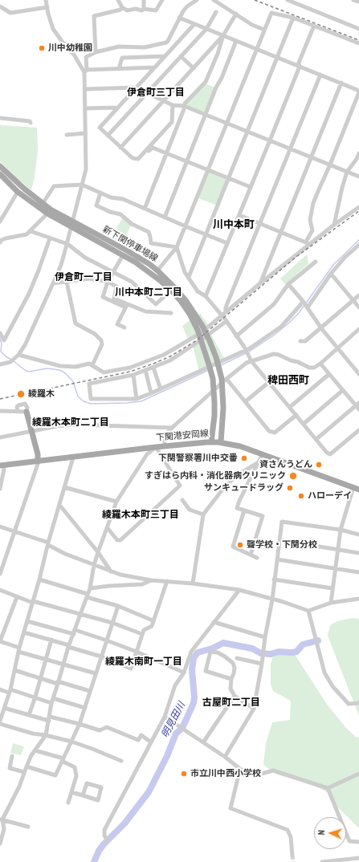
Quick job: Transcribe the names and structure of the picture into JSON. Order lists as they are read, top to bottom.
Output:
{
  "streets": {
    "main road": ["新下関停車場線", "下関港安岡線"]
  },
  "crossings": [
    ["新下関停車場線", "下関港安岡線"]
  ],
  "districts": [
    "伊倉町三丁目",
    "川中本町",
    "伊倉町一丁目",
    "川中本町二丁目",
    "稗田西町",
    "綾羅木本町二丁目",
    "綾羅木本町三丁目",
    "綾羅木南町一丁目",
    "古屋町二丁目"
  ],
  "water": ["明見田川"],
  "places": [
    "川中幼稚園",
    "綾羅木",
    "下関警察署川中交番",
    "資さんうどん",
    "すぎはら内科・消化器病クリニック",
    "サンキュードラッグ",
    "ハローデイ",
    "聾学校・下関分校",
    "市立川中西小学校"
  ],
  "north": "left"
}
